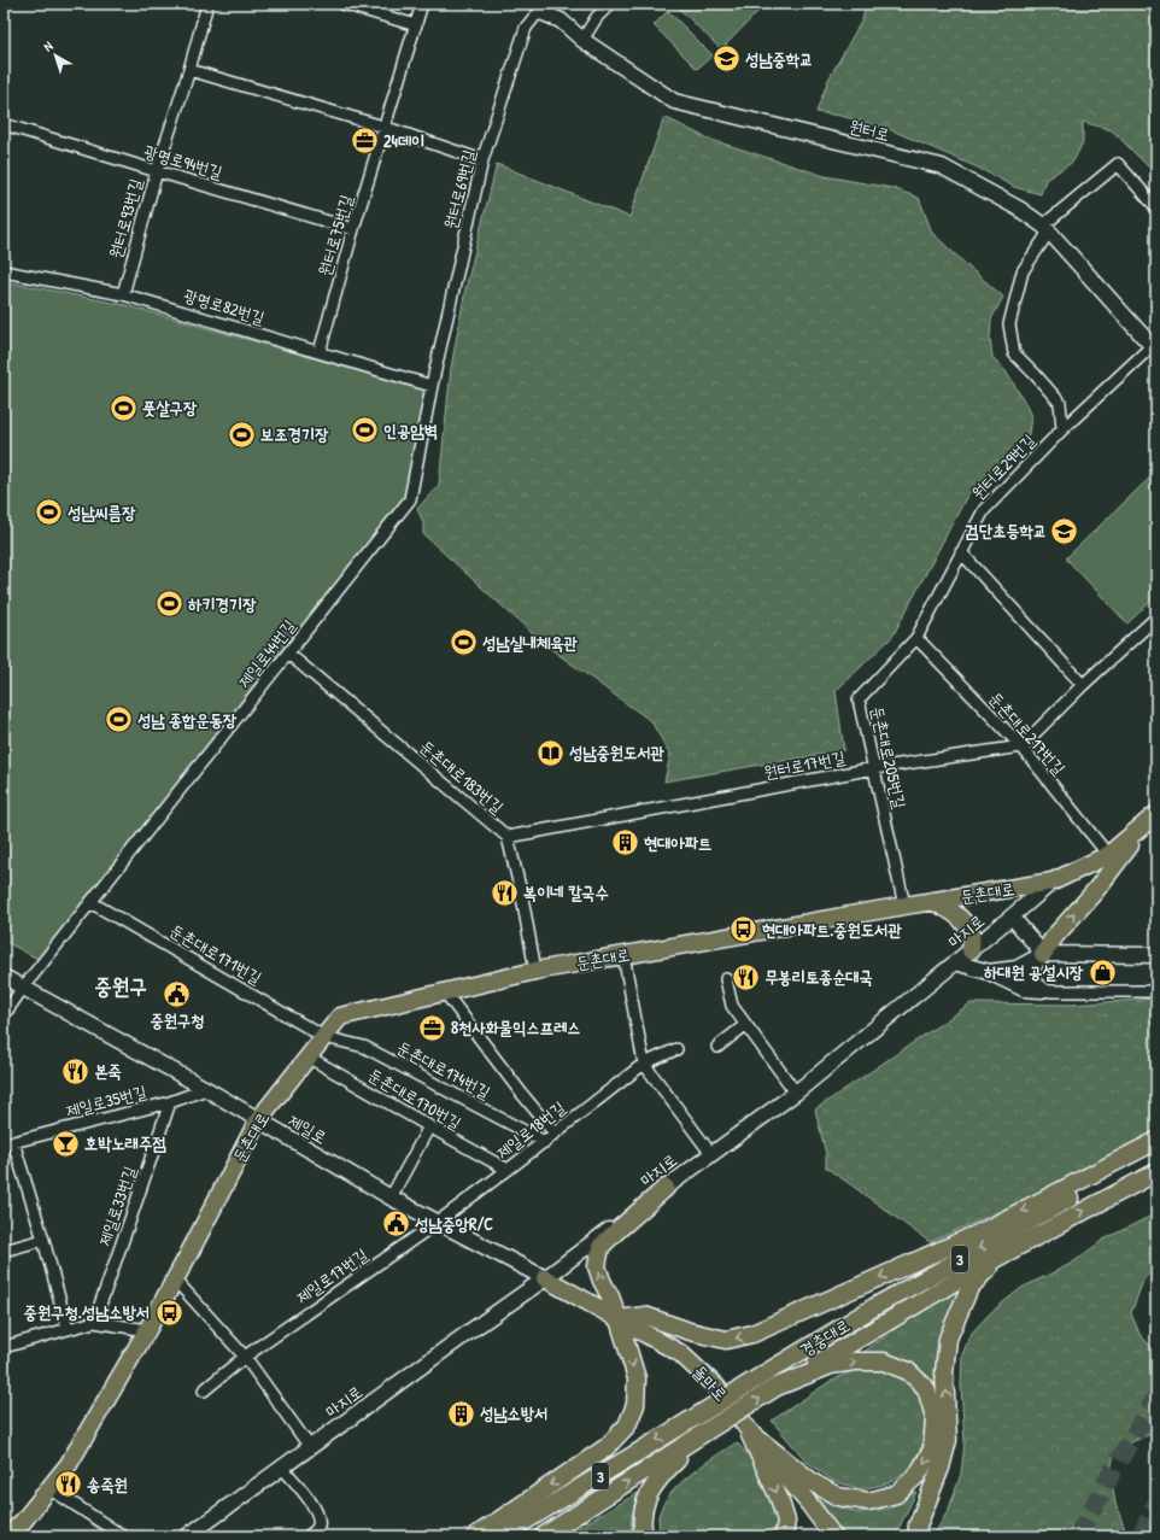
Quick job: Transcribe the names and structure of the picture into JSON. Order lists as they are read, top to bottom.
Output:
{
  "streets": {
    "main road": [
      "둔촌대로",
      "3",
      "경충대로",
      "돌마로"
    ],
    "street": [
      "원터로",
      "광명로94번길",
      "원터로69번길",
      "원터로93번길",
      "원터로75번길",
      "광명로82번길",
      "원터로29번길",
      "제일로44번길",
      "둔촌대로217번길",
      "둔촌대로205번길",
      "원터로17번길",
      "둔촌대로183번길",
      "마지로",
      "둔촌대로171번길",
      "둔촌대로174번길",
      "둔촌대로170번길",
      "제일로35번길",
      "제일로",
      "제일로18번길",
      "제일로33번길",
      "제일로17번길"
    ]
  },
  "crossings": [
    ["원터로", "원터로69번길"],
    ["원터로", "원터로29번길"],
    ["광명로94번길", "원터로93번길"],
    ["광명로94번길", "원터로75번길"],
    ["원터로69번길", "광명로82번길"],
    ["원터로69번길", "제일로44번길"],
    ["원터로93번길", "광명로82번길"],
    ["원터로75번길", "광명로82번길"],
    ["광명로82번길", "제일로44번길"],
    ["원터로29번길", "둔촌대로217번길"],
    ["원터로29번길", "둔촌대로205번길"],
    ["제일로44번길", "둔촌대로183번길"],
    ["제일로44번길", "둔촌대로171번길"],
    ["제일로44번길", "제일로"],
    ["둔촌대로217번길", "둔촌대로205번길"],
    ["둔촌대로217번길", "원터로17번길"],
    ["둔촌대로217번길", "둔촌대로"],
    ["둔촌대로205번길", "원터로17번길"],
    ["둔촌대로205번길", "둔촌대로"],
    ["원터로17번길", "둔촌대로183번길"],
    ["둔촌대로183번길", "둔촌대로"],
    ["둔촌대로", "마지로"],
    ["둔촌대로", "둔촌대로171번길"],
    ["둔촌대로", "둔촌대로174번길"],
    ["둔촌대로", "둔촌대로170번길"],
    ["둔촌대로", "제일로"],
    ["마지로", "제일로"],
    ["마지로", "돌마로"],
    ["둔촌대로171번길", "둔촌대로174번길"],
    ["둔촌대로174번길", "제일로18번길"],
    ["둔촌대로170번길", "제일로18번길"],
    ["제일로35번길", "제일로"],
    ["제일로35번길", "제일로33번길"],
    ["제일로", "제일로18번길"],
    ["제일로", "제일로17번길"],
    ["제일로", "돌마로"],
    ["제일로18번길", "제일로17번길"]
  ],
  "districts": ["중원구"],
  "places": {
    "school or university": ["성남중학교", "검단초등학교"],
    "office": ["24데이", "8천사화물익스프레스"],
    "sports": [
      "풋살구장",
      "인공암벽",
      "보조경기장",
      "성남씨름장",
      "하키경기장",
      "성남실내체육관",
      "성남 종합운동장"
    ],
    "library": ["성남중원도서관"],
    "building": ["현대아파트", "성남소방서"],
    "restaurant": [
      "복이네 칼국수",
      "무봉리토종순대국",
      "본죽",
      "송죽원"
    ],
    "bus stop": ["현대아파트.중원도서관", "중원구청.성남소방서"],
    "shop": ["하대원 공설시장"],
    "public building": ["중원구청", "성남중앙R/C"],
    "bar": ["호박노래주점"]
  },
  "north": "top left"
}
